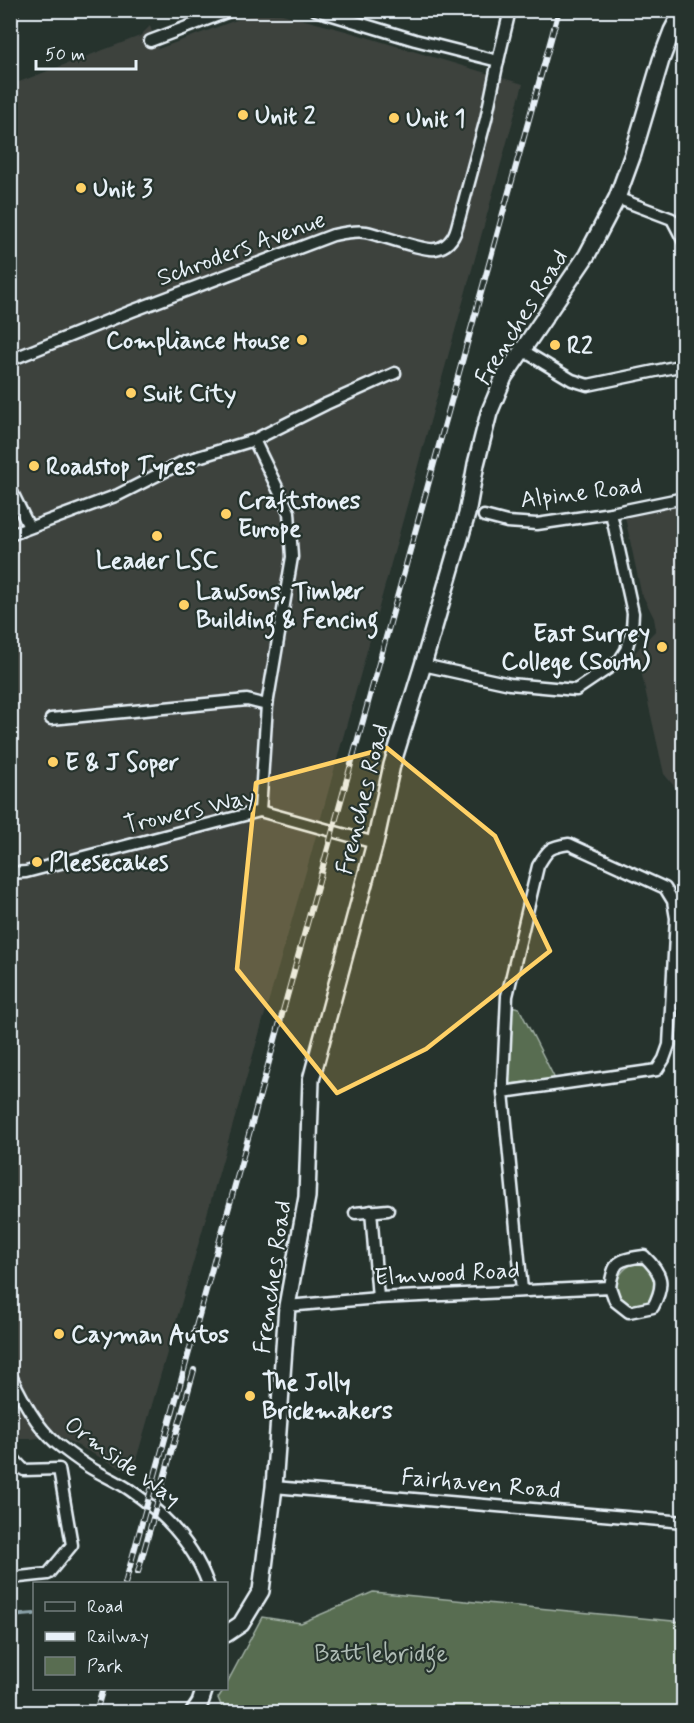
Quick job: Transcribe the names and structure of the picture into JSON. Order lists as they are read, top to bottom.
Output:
{
  "streets": {
    "street": [
      "Schroders Avenue",
      "Frenches Road",
      "Alpine Road",
      "Trowers Way",
      "Elmwood Road",
      "Ormside Way",
      "Fairhaven Road"
    ]
  },
  "crossings": [
    ["Frenches Road", "Trowers Way"],
    ["Frenches Road", "Elmwood Road"],
    ["Frenches Road", "Fairhaven Road"]
  ],
  "parks": ["Battlebridge"],
  "places": [
    "Unit 2",
    "Unit 1",
    "Unit 3",
    "Compliance House",
    "R2",
    "Suit City",
    "Roadstop Tyres",
    "Craftstones Europe",
    "Leader LSC",
    "Lawsons, Timber Building & Fencing",
    "East Surrey College (South)",
    "E & J Soper",
    "Pleesecakes",
    "Cayman Autos",
    "The Jolly Brickmakers"
  ],
  "legend": ["Road", "Railway", "Park"],
  "scale_bar": "50 m"
}
